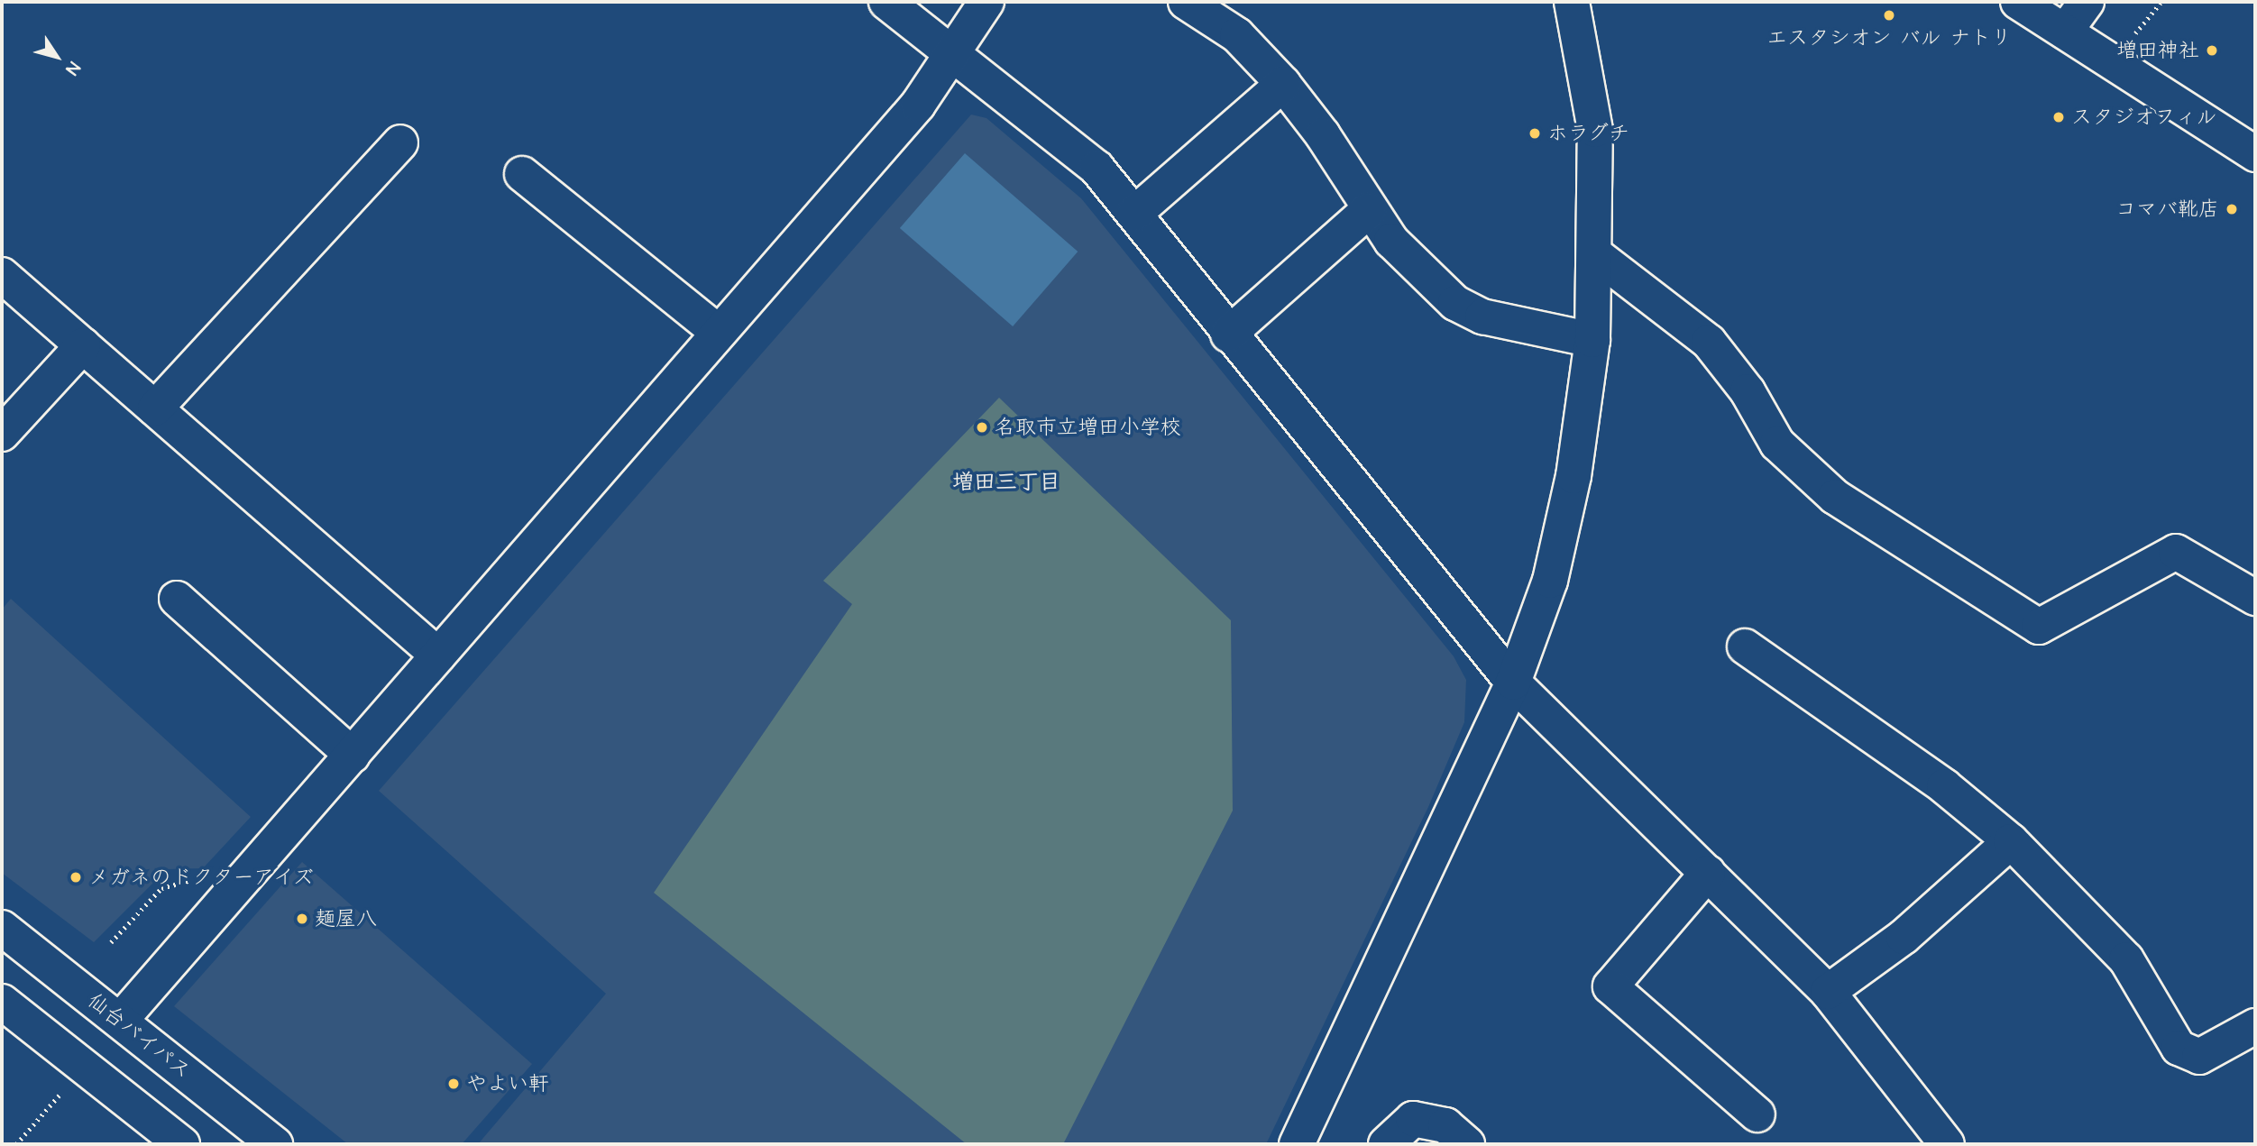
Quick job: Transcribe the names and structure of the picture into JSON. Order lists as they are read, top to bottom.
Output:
{
  "streets": {
    "main road": ["仙台バイパス"]
  },
  "districts": ["増田三丁目"],
  "places": [
    "エスタシオン バル ナトリ",
    "増田神社",
    "スタジオフィル",
    "ホラグチ",
    "コマバ靴店",
    "名取市立増田小学校",
    "メガネのドクターアイズ",
    "麺屋八",
    "やよい軒"
  ],
  "north": "bottom right"
}
